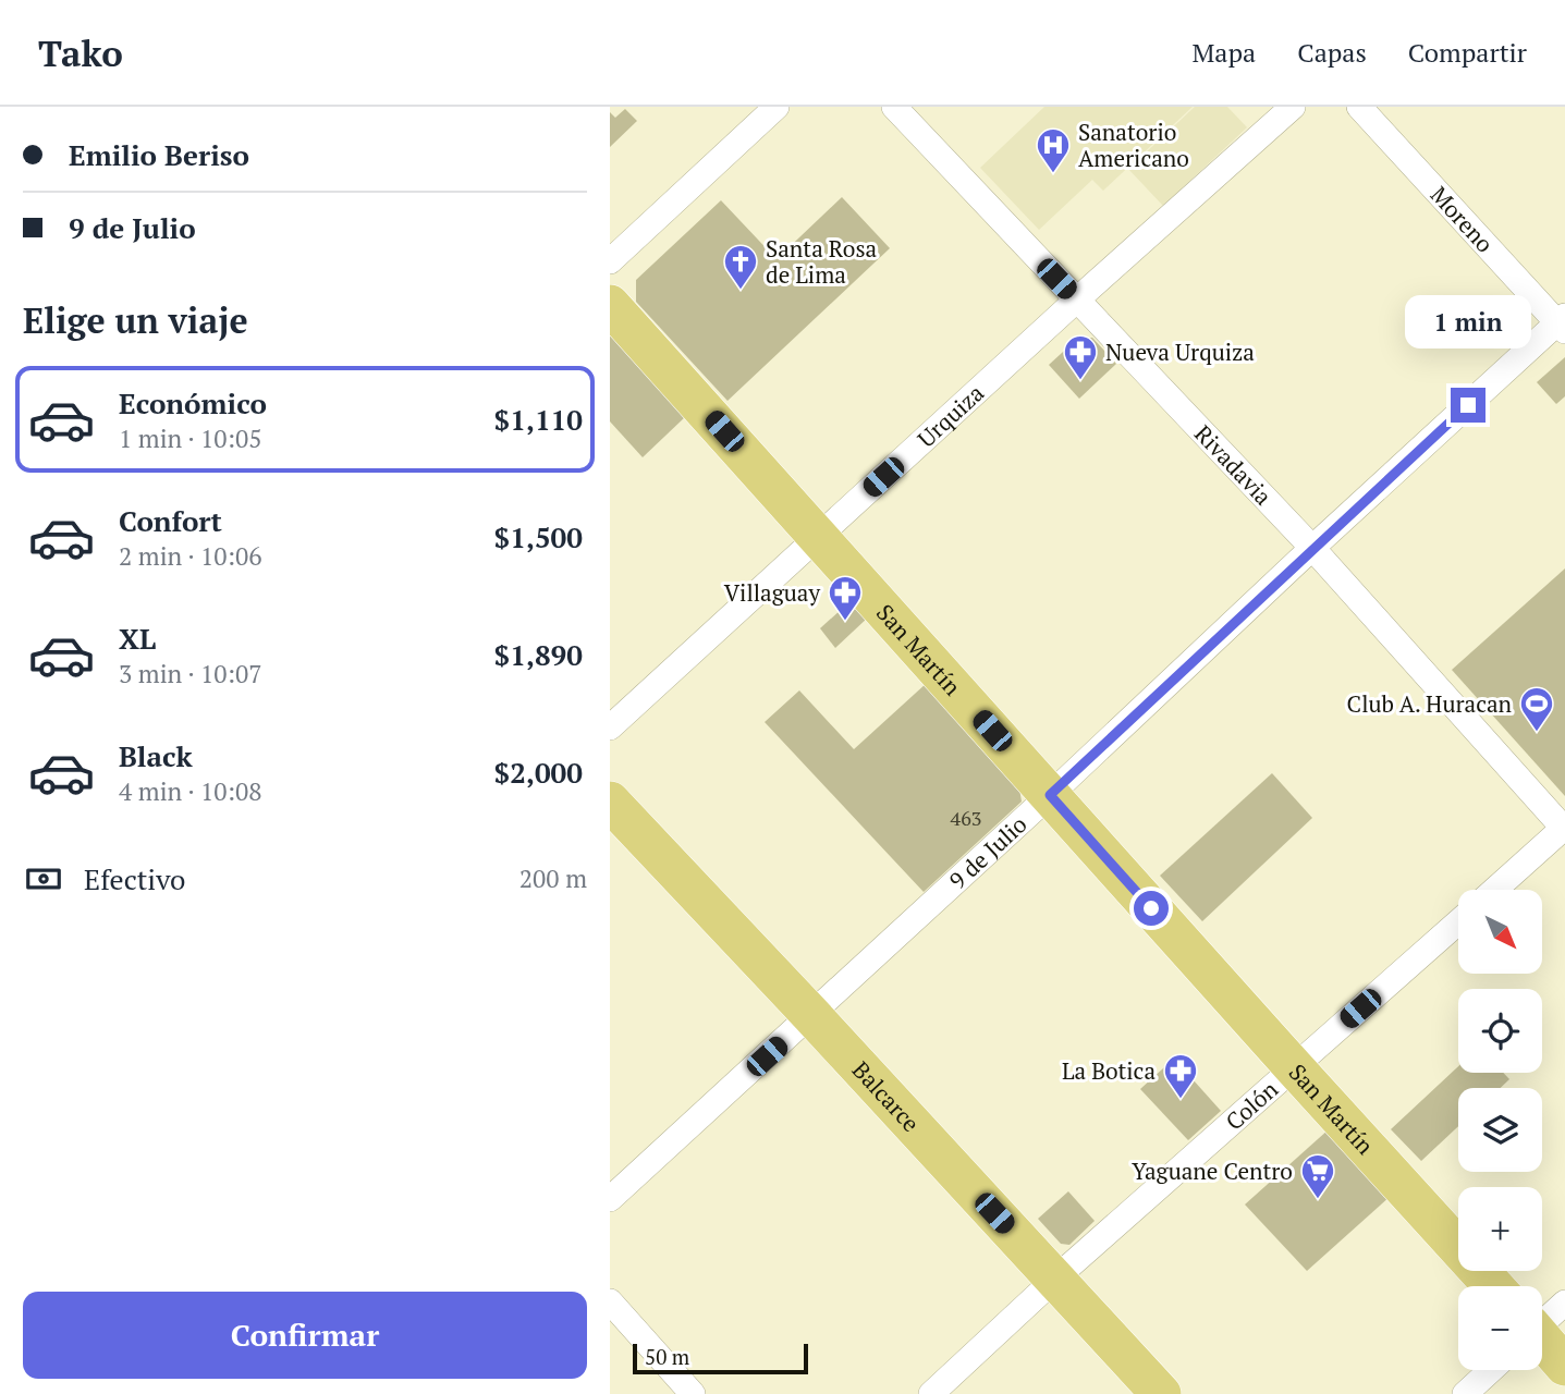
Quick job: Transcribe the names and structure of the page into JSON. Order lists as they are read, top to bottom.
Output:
{
  "streets": {
    "main road": ["San Martín", "Balcarce"],
    "street": [
      "Moreno",
      "Urquiza",
      "Rivadavia",
      "9 de Julio",
      "Colón"
    ]
  },
  "crossings": [
    ["Moreno", "9 de Julio"],
    ["Urquiza", "Rivadavia"],
    ["Urquiza", "San Martín"],
    ["Rivadavia", "9 de Julio"],
    ["San Martín", "9 de Julio"],
    ["San Martín", "Colón"],
    ["9 de Julio", "Balcarce"],
    ["Balcarce", "Colón"]
  ],
  "places": {
    "hospital": ["Sanatorio Americano"],
    "church": ["Santa Rosa de Lima"],
    "pharmacy": ["Nueva Urquiza", "Villaguay", "La Botica"],
    "sports": ["Club A. Huracan"],
    "supermarket": ["Yaguane Centro"]
  },
  "house_numbers": ["463"],
  "scale_bar": "50 m",
  "north": "bottom right",
  "page": {
    "header": "Tako",
    "nav": ["Mapa", "Capas", "Compartir"],
    "banner": ["Emilio Beriso", "9 de Julio"],
    "heading": "Elige un viaje",
    "bubble": "1 min",
    "list": [
      {
        "name": "Económico",
        "note": "1 min · 10:05",
        "value": "$1,110"
      },
      {
        "name": "Confort",
        "note": "2 min · 10:06",
        "value": "$1,500"
      },
      {
        "name": "XL",
        "note": "3 min · 10:07",
        "value": "$1,890"
      },
      {
        "name": "Black",
        "note": "4 min · 10:08",
        "value": "$2,000"
      }
    ],
    "pay": ["Efectivo", "200 m"],
    "map_buttons": ["+", "−"],
    "buttons": "Confirmar",
    "scale": "50 m"
  }
}
